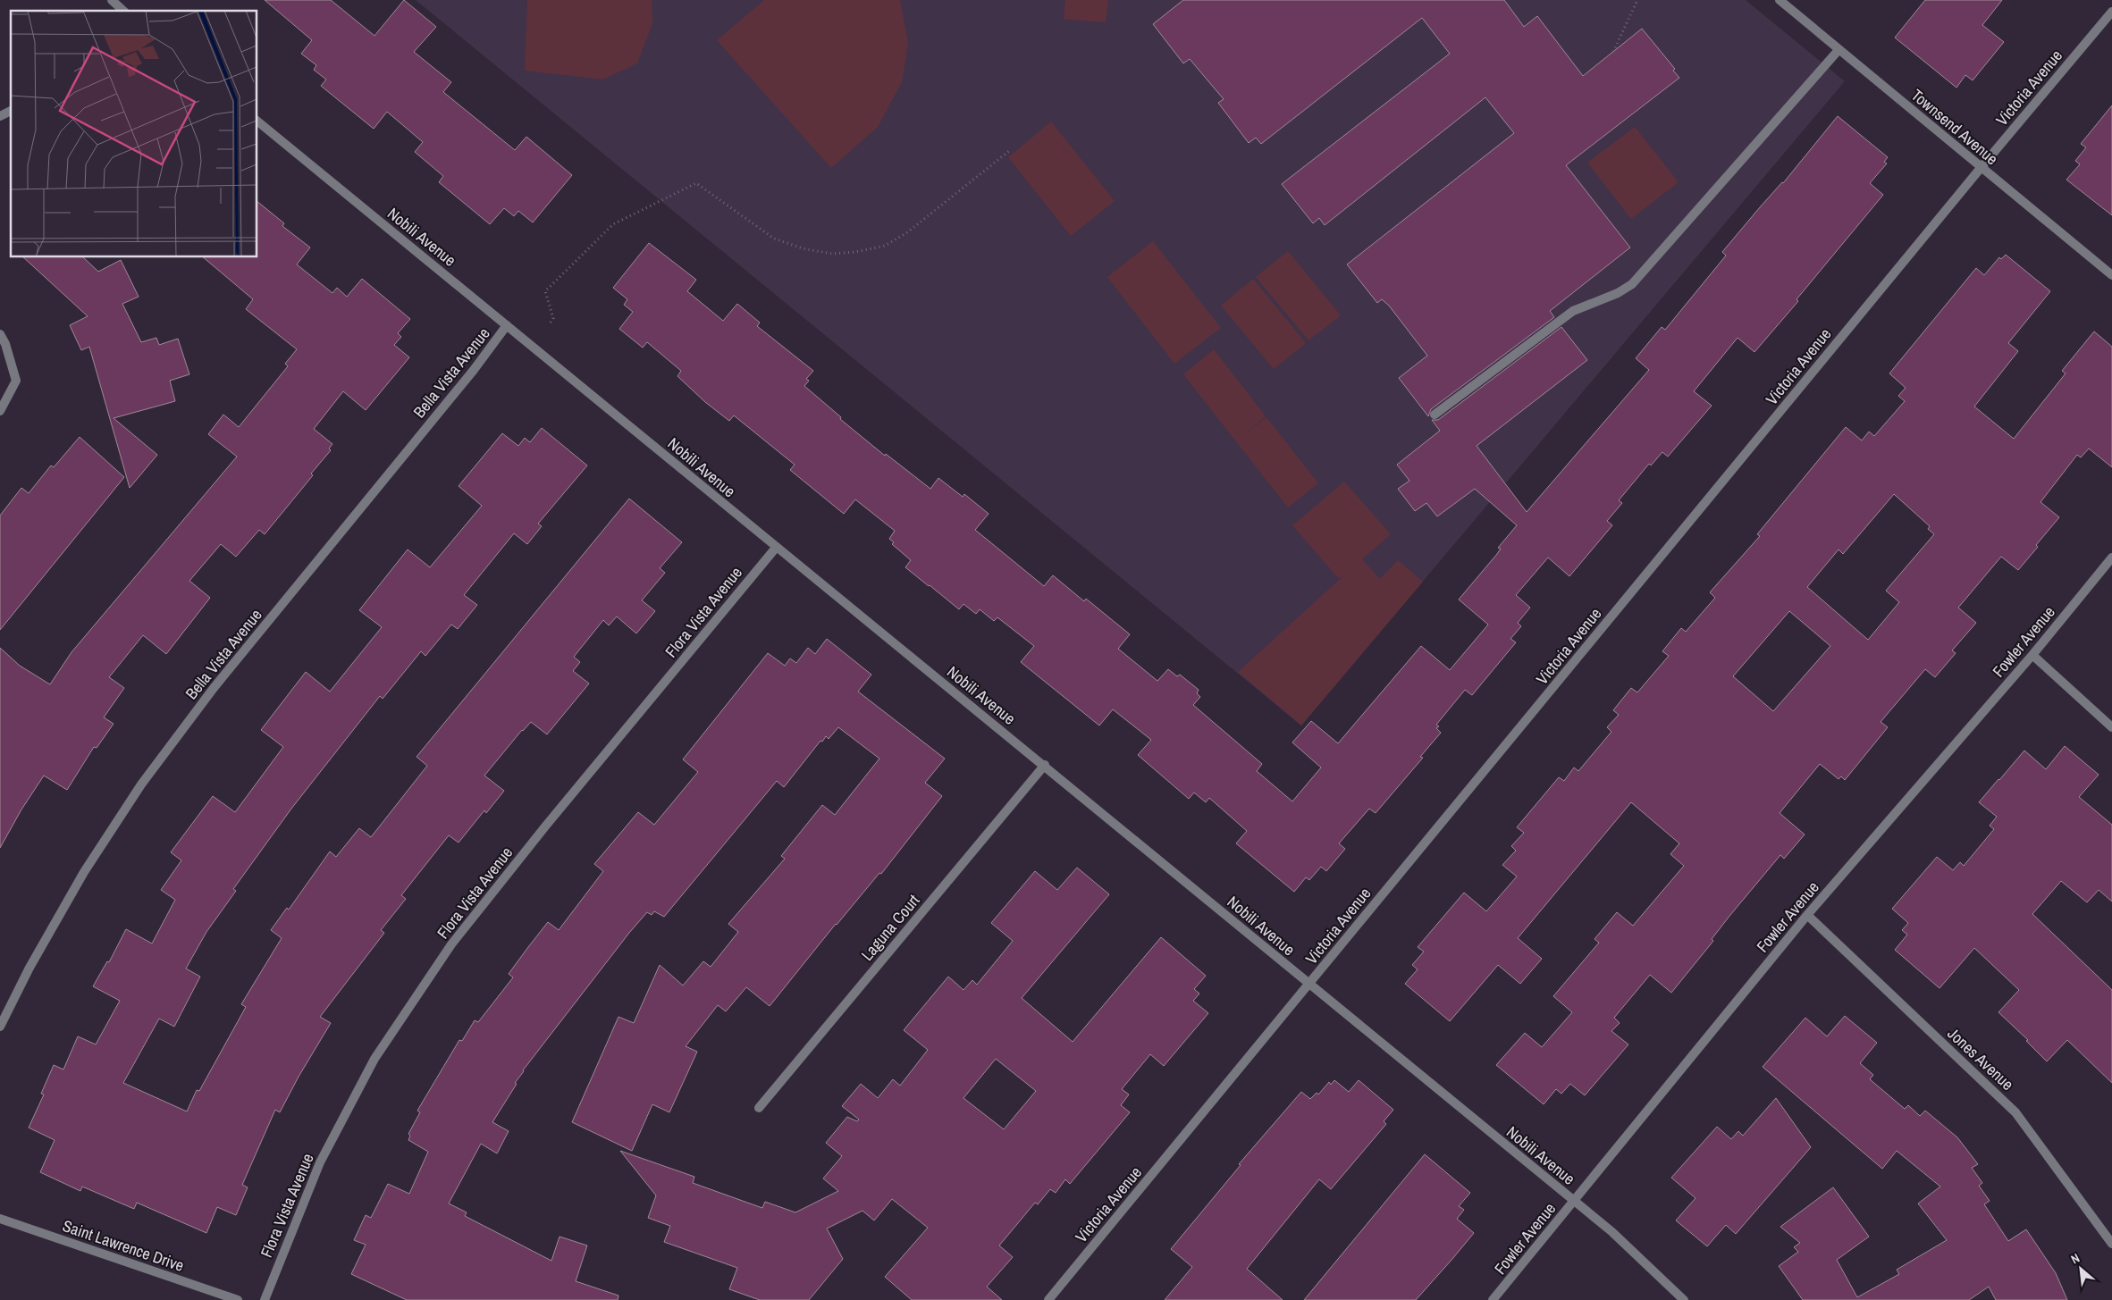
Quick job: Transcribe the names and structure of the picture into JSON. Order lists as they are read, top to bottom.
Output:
{
  "streets": {
    "street": [
      "Victoria Avenue",
      "Townsend Avenue",
      "Nobili Avenue",
      "Bella Vista Avenue",
      "Flora Vista Avenue",
      "Fowler Avenue",
      "Laguna Court",
      "Jones Avenue",
      "Saint Lawrence Drive"
    ]
  },
  "crossings": [
    ["Victoria Avenue", "Townsend Avenue"],
    ["Victoria Avenue", "Nobili Avenue"],
    ["Nobili Avenue", "Bella Vista Avenue"],
    ["Nobili Avenue", "Flora Vista Avenue"],
    ["Nobili Avenue", "Fowler Avenue"],
    ["Nobili Avenue", "Laguna Court"],
    ["Fowler Avenue", "Jones Avenue"]
  ],
  "north": "top left"
}
